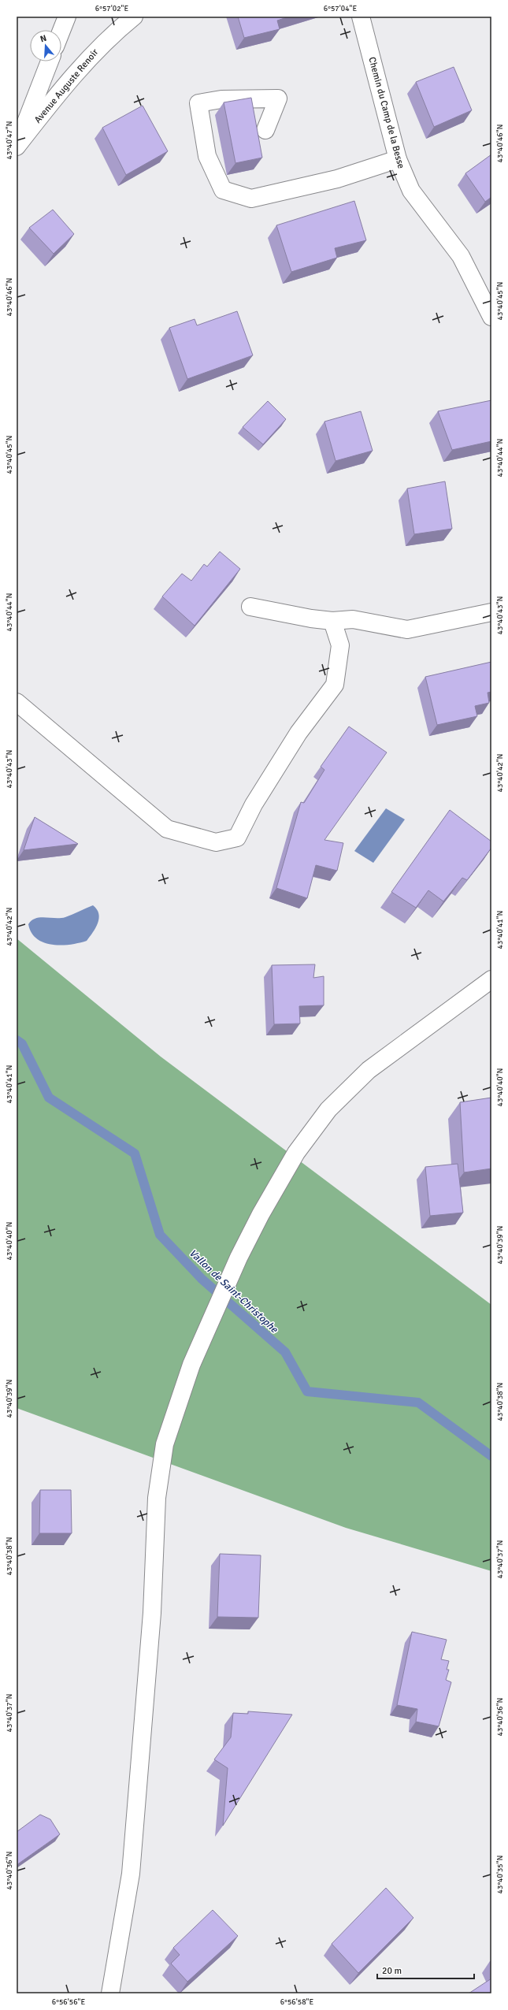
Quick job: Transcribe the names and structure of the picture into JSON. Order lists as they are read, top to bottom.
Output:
{
  "streets": {
    "main road": ["Avenue Auguste Renoir", "Chemin du Camp de la Besse"]
  },
  "water": ["Vallon de Saint-Christophe"],
  "scale_bar": "20 m",
  "north": "top",
  "coordinates": [
    "6°57'02\"E",
    "6°57'04\"E",
    "43°40'47\"N",
    "43°40'46\"N",
    "43°40'45\"N",
    "43°40'44\"N",
    "43°40'43\"N",
    "43°40'42\"N",
    "43°40'41\"N",
    "43°40'40\"N",
    "43°40'39\"N",
    "43°40'38\"N",
    "43°40'37\"N",
    "43°40'36\"N",
    "43°40'35\"N",
    "6°56'56\"E",
    "6°56'58\"E"
  ]
}
